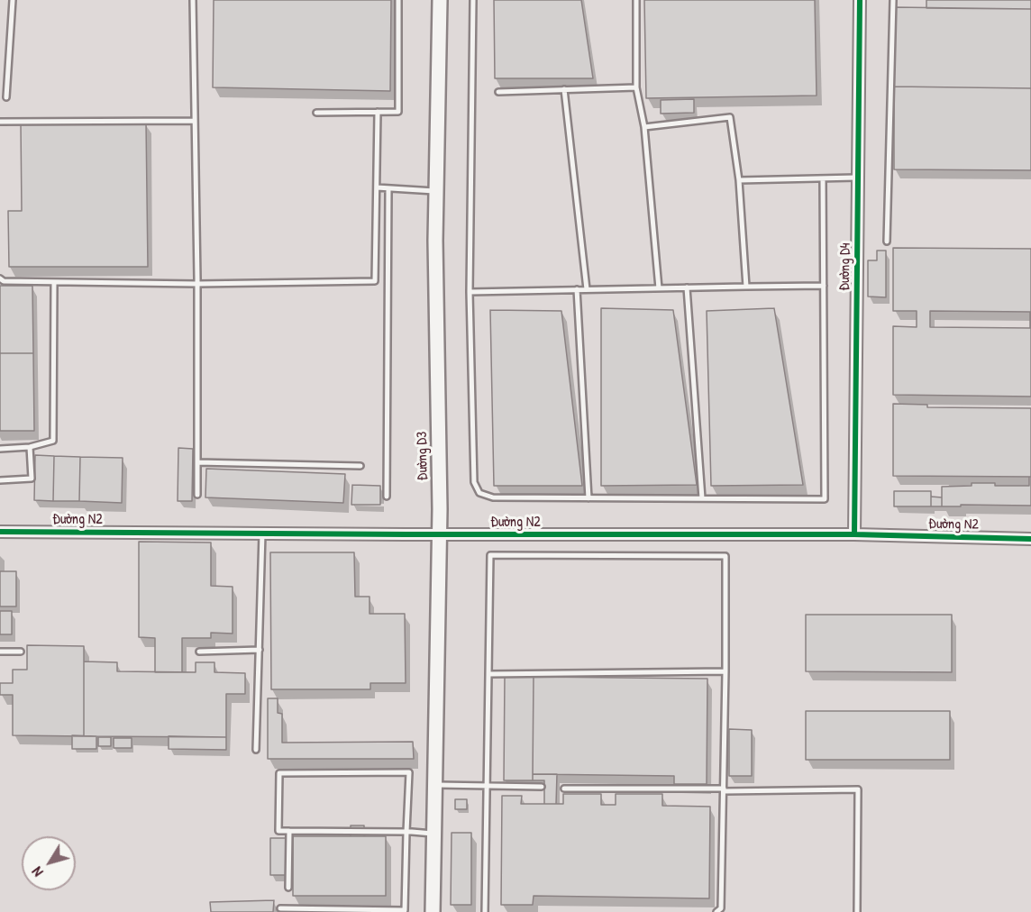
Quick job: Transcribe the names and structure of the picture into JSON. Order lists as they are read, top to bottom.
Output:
{
  "streets": {
    "main road": ["Đường D3"],
    "street": ["Đường D4", "Đường N2"]
  },
  "crossings": [
    ["Đường D4", "Đường N2"],
    ["Đường D3", "Đường N2"]
  ],
  "north": "bottom left"
}
